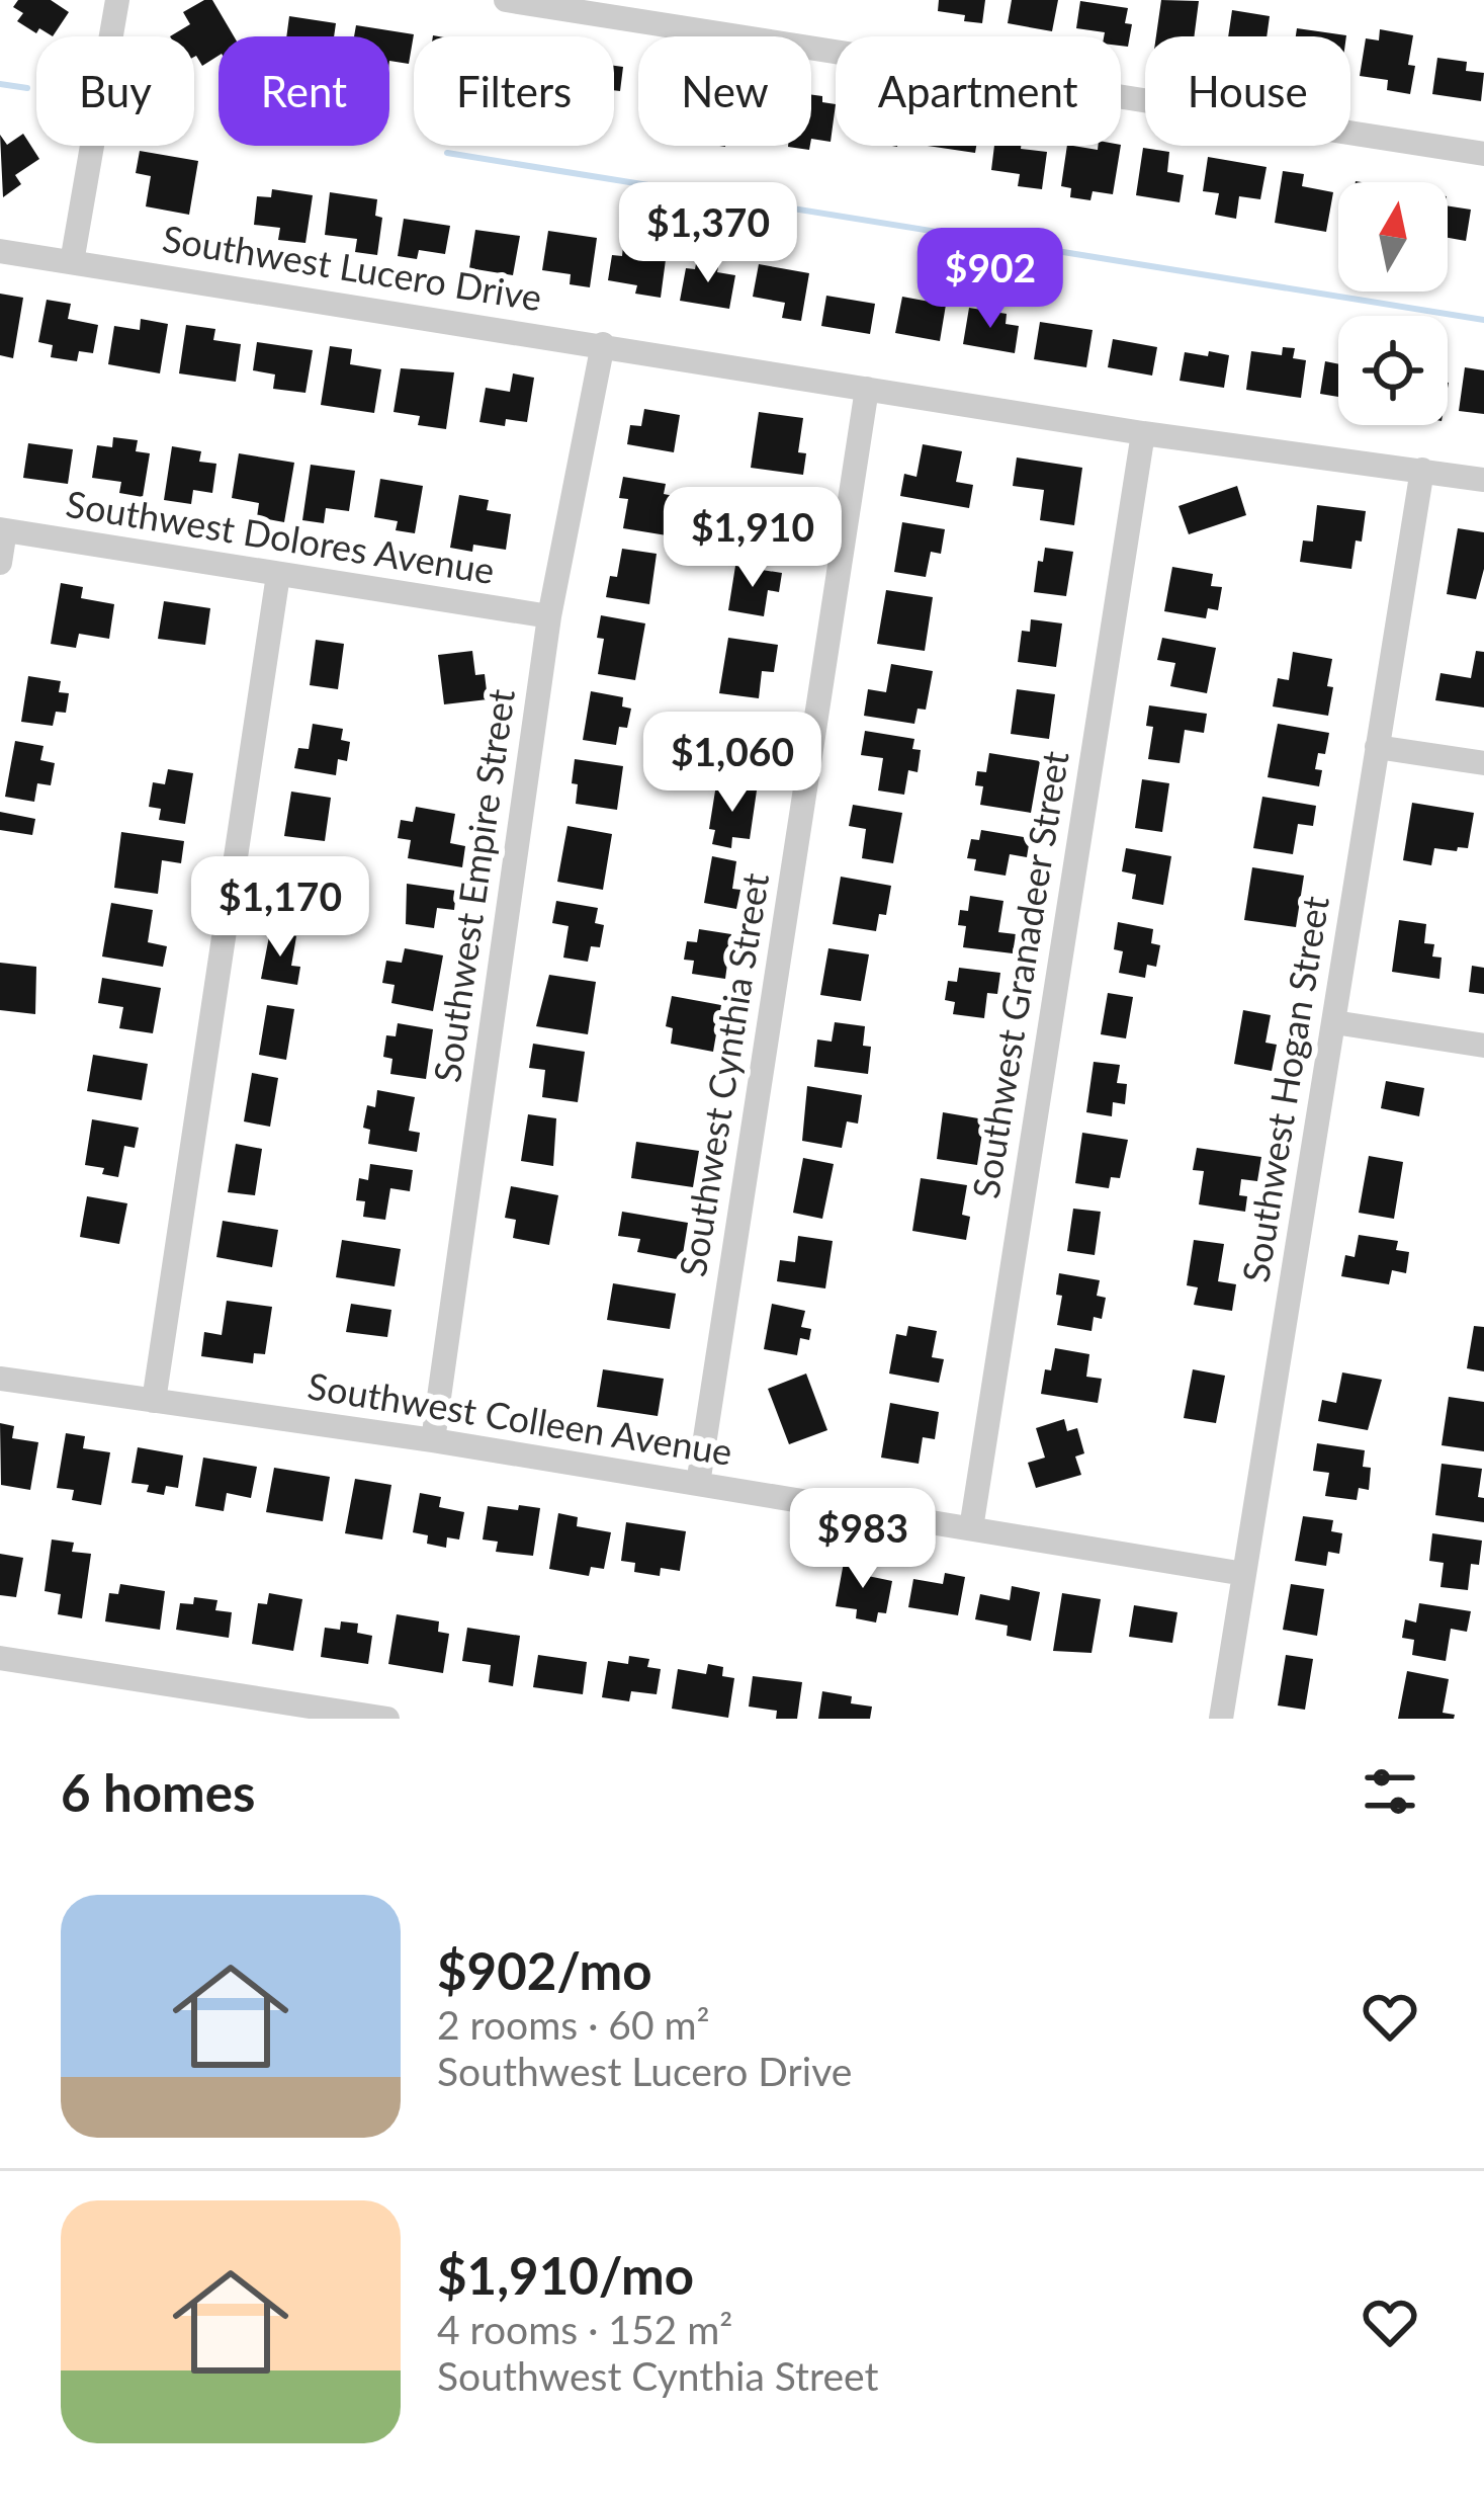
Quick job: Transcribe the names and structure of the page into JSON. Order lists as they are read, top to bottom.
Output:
{
  "streets": {
    "street": [
      "Southwest Lucero Drive",
      "Southwest Dolores Avenue",
      "Southwest Empire Street",
      "Southwest Granadeer Street",
      "Southwest Cynthia Street",
      "Southwest Hogan Street",
      "Southwest Colleen Avenue"
    ]
  },
  "crossings": [
    ["Southwest Lucero Drive", "Southwest Empire Street"],
    ["Southwest Lucero Drive", "Southwest Granadeer Street"],
    ["Southwest Lucero Drive", "Southwest Cynthia Street"],
    ["Southwest Lucero Drive", "Southwest Hogan Street"],
    ["Southwest Dolores Avenue", "Southwest Empire Street"],
    ["Southwest Empire Street", "Southwest Colleen Avenue"],
    ["Southwest Granadeer Street", "Southwest Colleen Avenue"],
    ["Southwest Cynthia Street", "Southwest Colleen Avenue"],
    ["Southwest Hogan Street", "Southwest Colleen Avenue"]
  ],
  "north": "top",
  "page": {
    "chip": [
      "Buy",
      "Rent",
      "Filters",
      "New",
      "Apartment",
      "House"
    ],
    "price": [
      "$1,370",
      "$902",
      "$1,910",
      "$1,060",
      "$1,170",
      "$983"
    ],
    "heading": "6 homes",
    "list": [
      {
        "name": "$902/mo",
        "note": "2 rooms · 60 m² · Southwest Lucero Drive"
      },
      {
        "name": "$1,910/mo",
        "note": "4 rooms · 152 m² · Southwest Cynthia Street"
      }
    ]
  }
}
